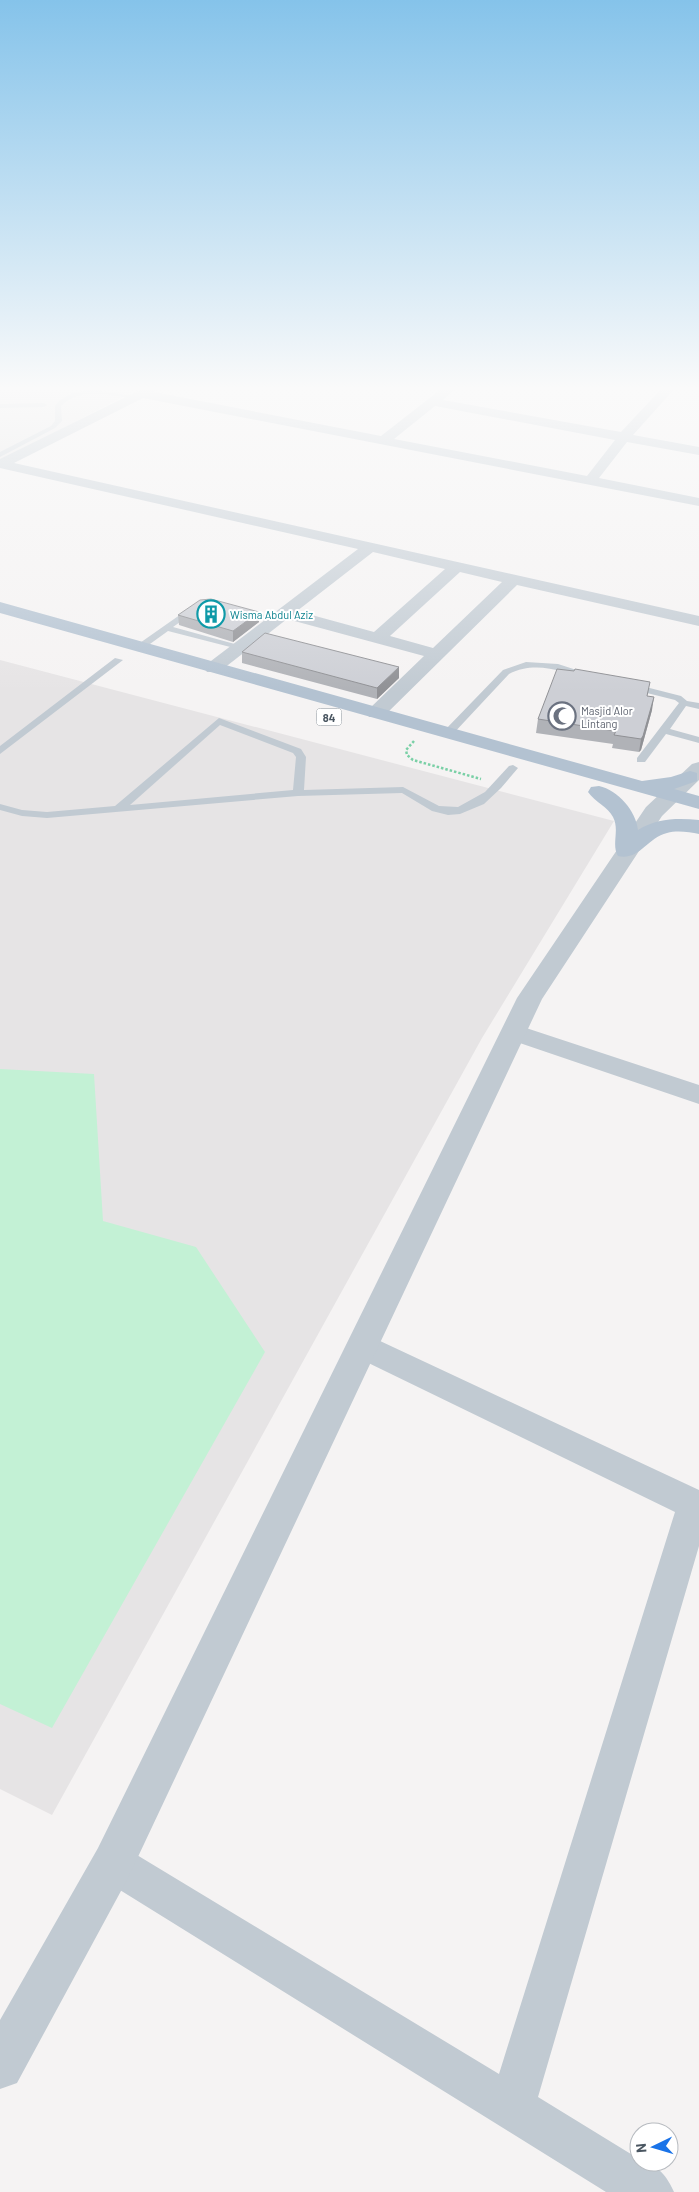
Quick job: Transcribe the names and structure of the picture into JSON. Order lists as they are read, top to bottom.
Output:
{
  "streets": {
    "main road": ["84"]
  },
  "places": {
    "building": ["Wisma Abdul Aziz"],
    "mosque": ["Masjid Alor Lintang"]
  },
  "north": "left"
}
